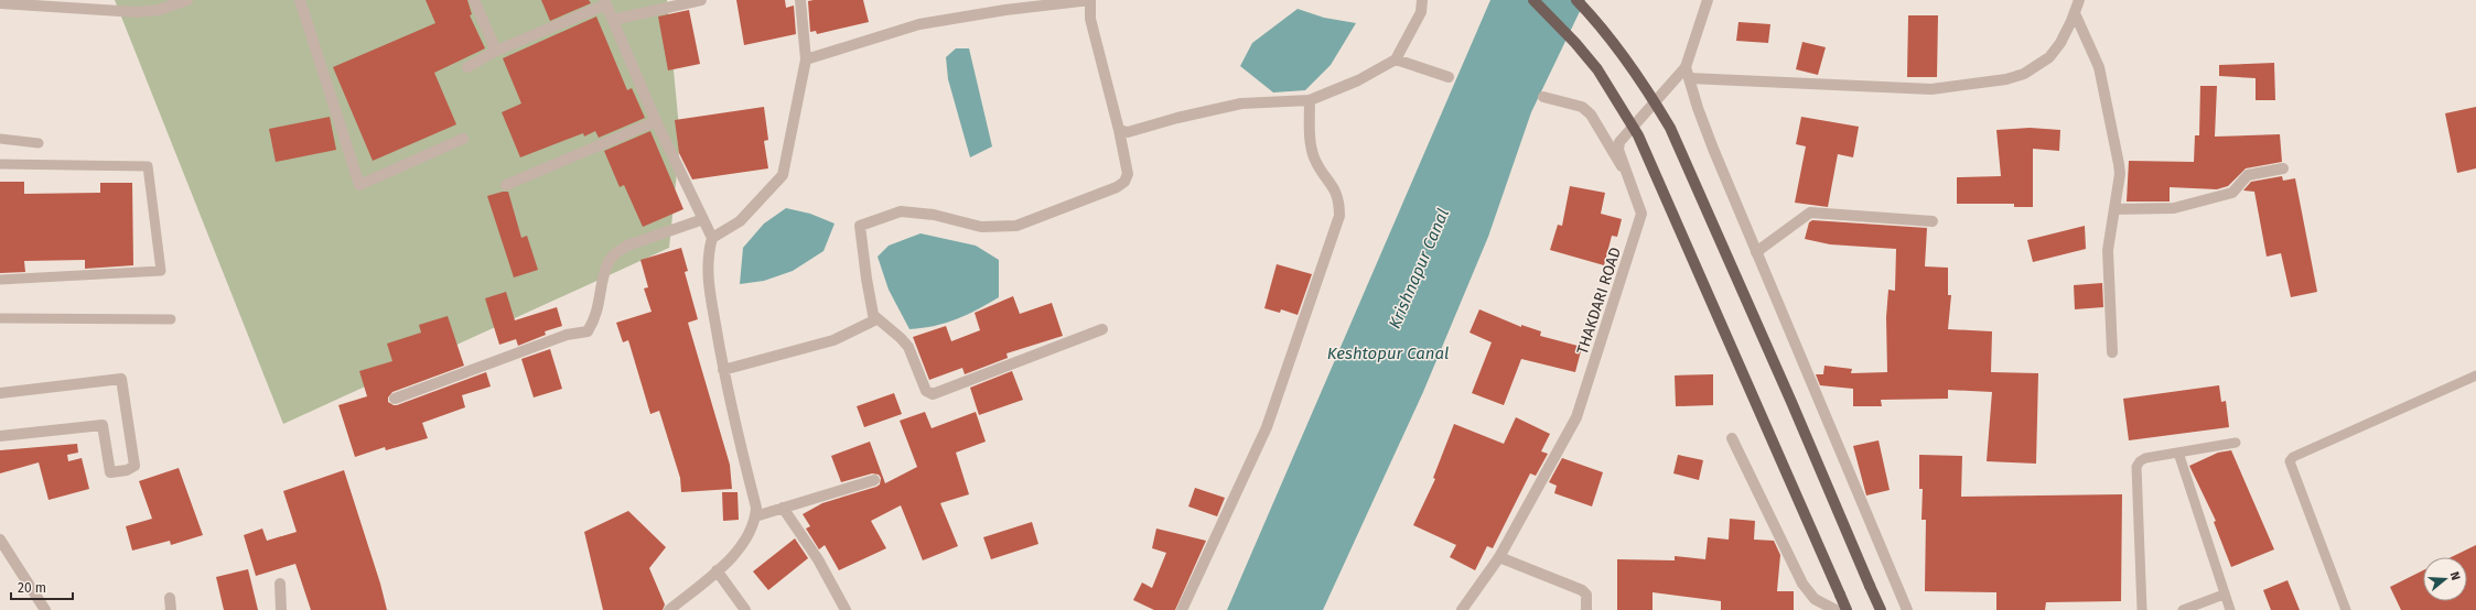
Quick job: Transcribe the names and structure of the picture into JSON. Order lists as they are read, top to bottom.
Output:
{
  "streets": {
    "street": ["THAKDARI ROAD"]
  },
  "water": ["Krishnapur Canal", "Keshtopur Canal"],
  "scale_bar": "20 m",
  "north": "right"
}
